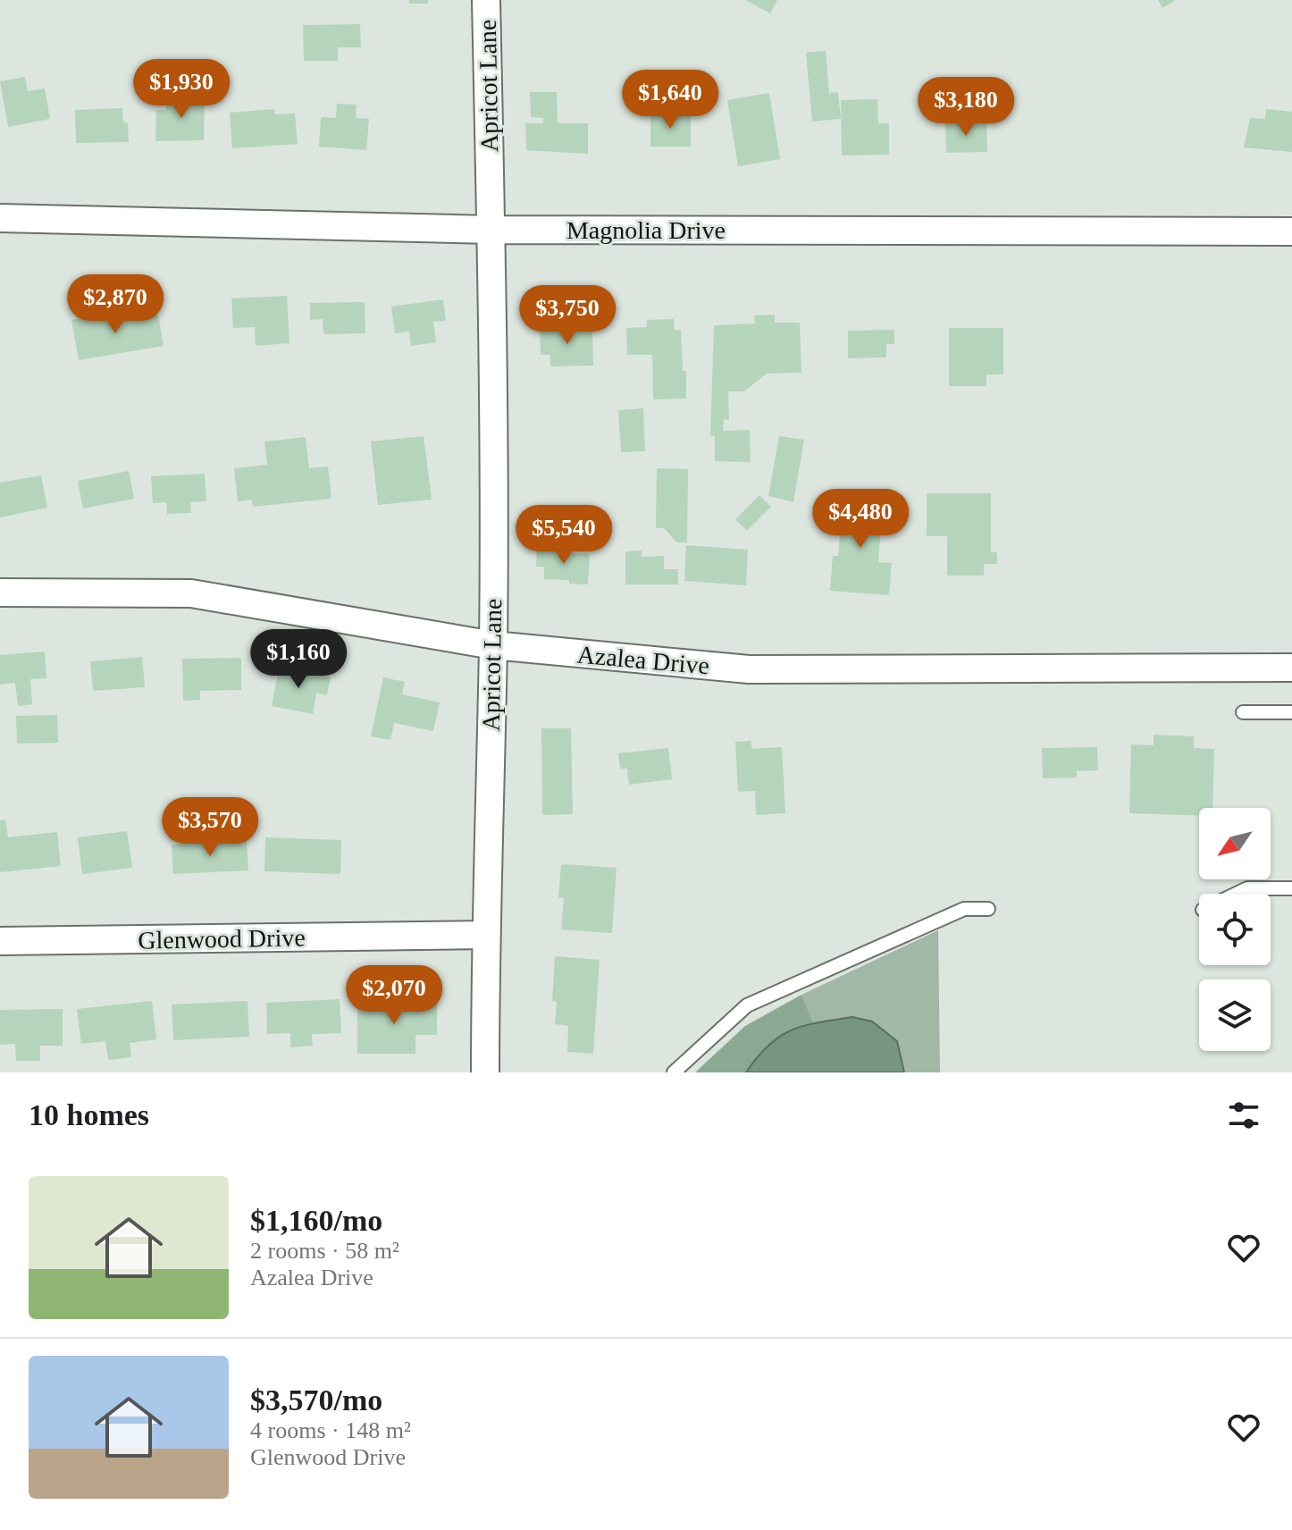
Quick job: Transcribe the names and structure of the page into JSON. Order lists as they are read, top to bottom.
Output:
{
  "streets": {
    "street": [
      "Apricot Lane",
      "Magnolia Drive",
      "Azalea Drive",
      "Glenwood Drive"
    ]
  },
  "crossings": [
    ["Apricot Lane", "Magnolia Drive"],
    ["Apricot Lane", "Azalea Drive"],
    ["Apricot Lane", "Glenwood Drive"]
  ],
  "north": "bottom left",
  "page": {
    "price": [
      "$1,930",
      "$1,640",
      "$3,180",
      "$2,870",
      "$3,750",
      "$4,480",
      "$5,540",
      "$1,160",
      "$3,570",
      "$2,070"
    ],
    "heading": "10 homes",
    "list": [
      {
        "name": "$1,160/mo",
        "note": "2 rooms · 58 m² · Azalea Drive"
      },
      {
        "name": "$3,570/mo",
        "note": "4 rooms · 148 m² · Glenwood Drive"
      }
    ]
  }
}
